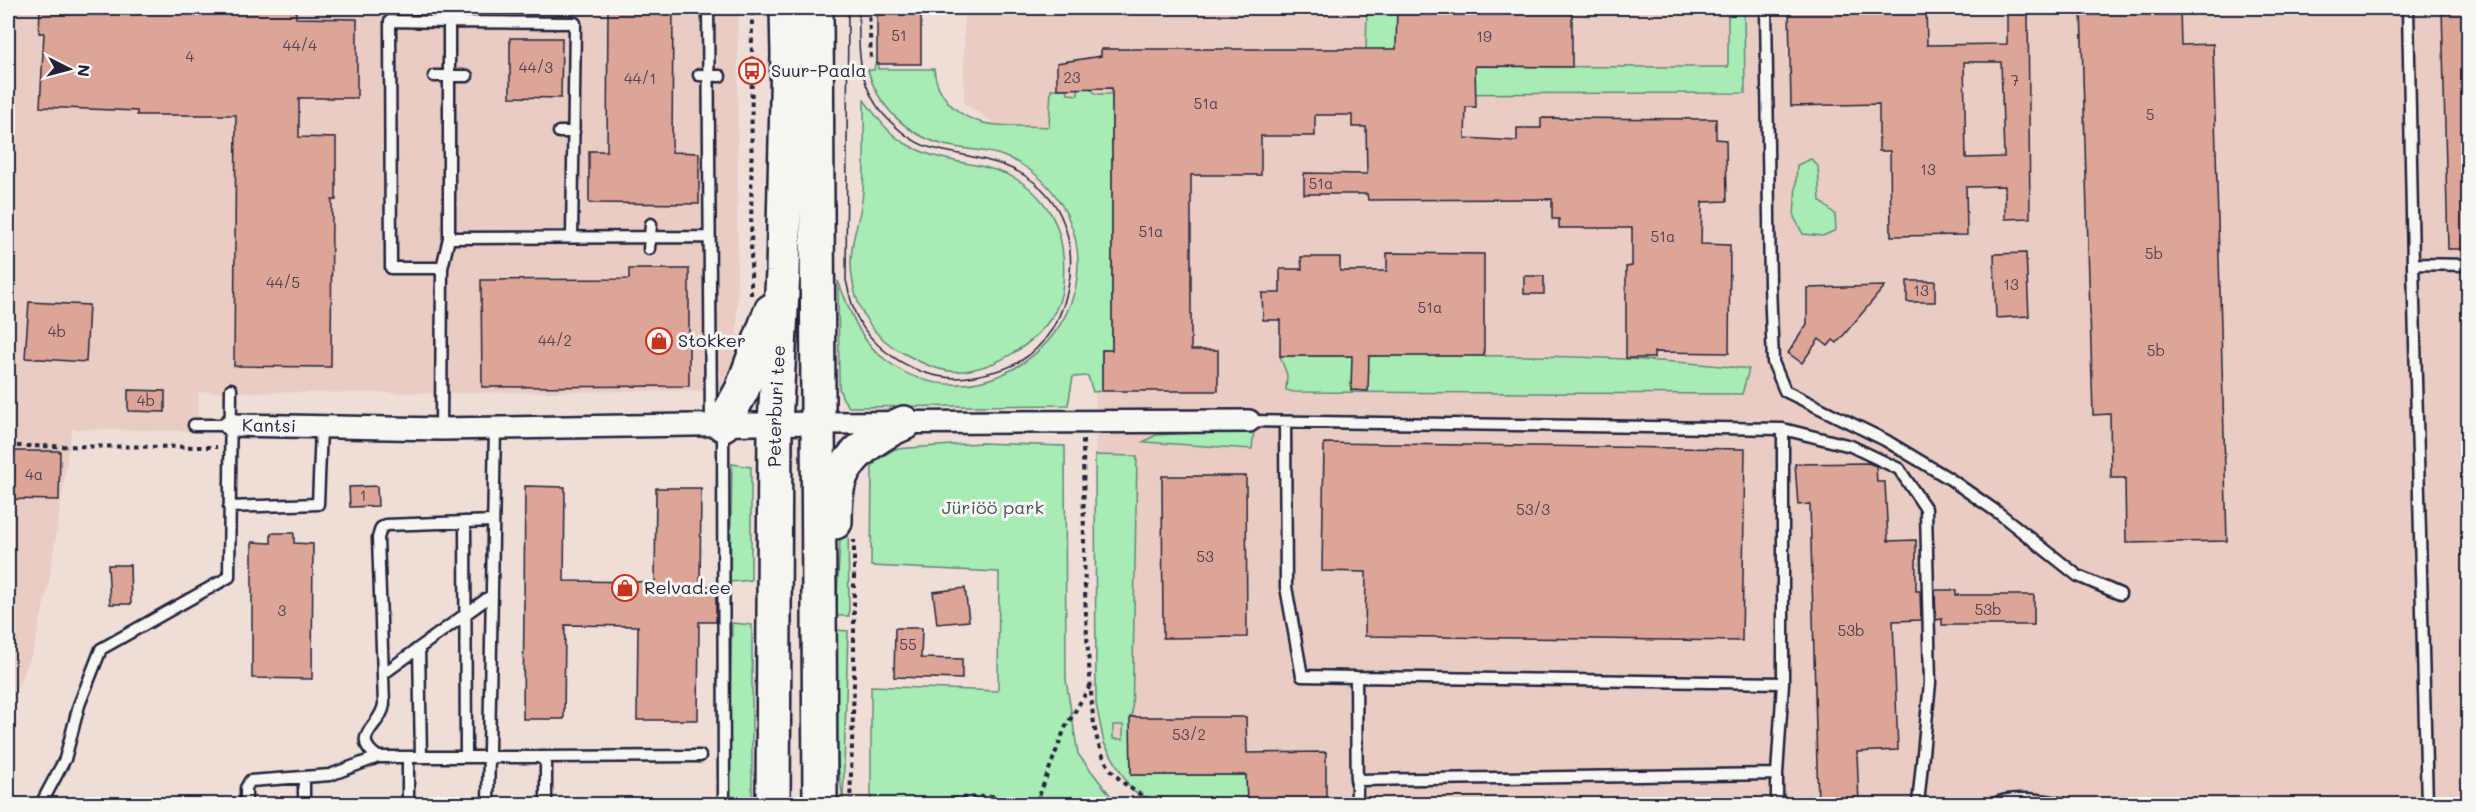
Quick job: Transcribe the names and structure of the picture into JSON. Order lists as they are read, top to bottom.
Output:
{
  "streets": {
    "highway": ["Peterburi tee"],
    "street": ["Kantsi"]
  },
  "crossings": [
    ["Peterburi tee", "Kantsi"]
  ],
  "parks": ["Jüriöö park"],
  "places": {
    "bus stop": ["Suur-Paala"],
    "shop": ["Stokker", "Relvad.ee"]
  },
  "house_numbers": [
    "51",
    "19",
    "44/4",
    "4",
    "44/3",
    "23",
    "44/1",
    "7",
    "51a",
    "5",
    "13",
    "51a",
    "51a",
    "51a",
    "5b",
    "44/5",
    "13",
    "13",
    "51a",
    "4b",
    "44/2",
    "5b",
    "4b",
    "4a",
    "1",
    "53/3",
    "53",
    "53b",
    "3",
    "53b",
    "55",
    "53/2"
  ],
  "north": "right"
}
